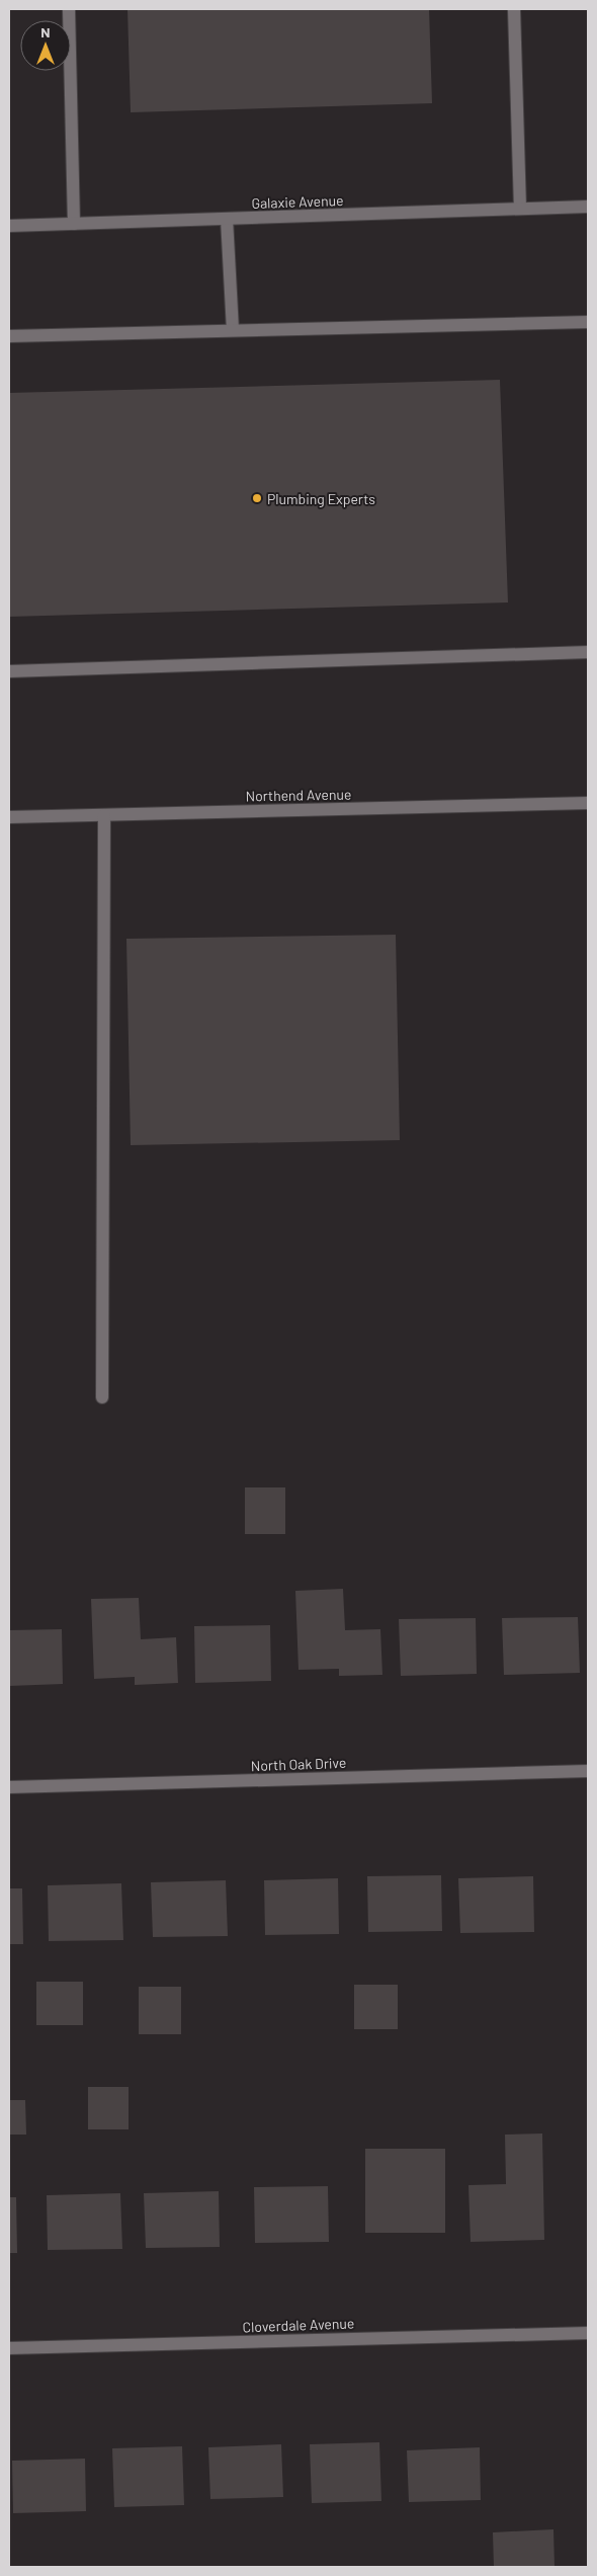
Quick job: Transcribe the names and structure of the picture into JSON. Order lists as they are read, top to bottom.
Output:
{
  "streets": {
    "street": [
      "Galaxie Avenue",
      "Northend Avenue",
      "North Oak Drive",
      "Cloverdale Avenue"
    ]
  },
  "places": ["Plumbing Experts"],
  "north": "top"
}
